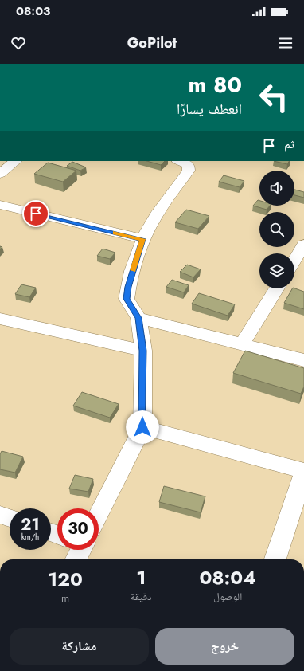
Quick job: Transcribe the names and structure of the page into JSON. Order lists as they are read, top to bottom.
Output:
{
  "page": {
    "status": "08:03",
    "header": "GoPilot",
    "turn": ["80 m", "انعطف يسارًا"],
    "then": "ثم",
    "speed": "21 km/h",
    "limit": "30",
    "eta": [
      "08:04",
      "الوصول",
      "1",
      "دقيقة",
      "120",
      "m"
    ],
    "buttons": ["خروج", "مشاركة"]
  }
}
